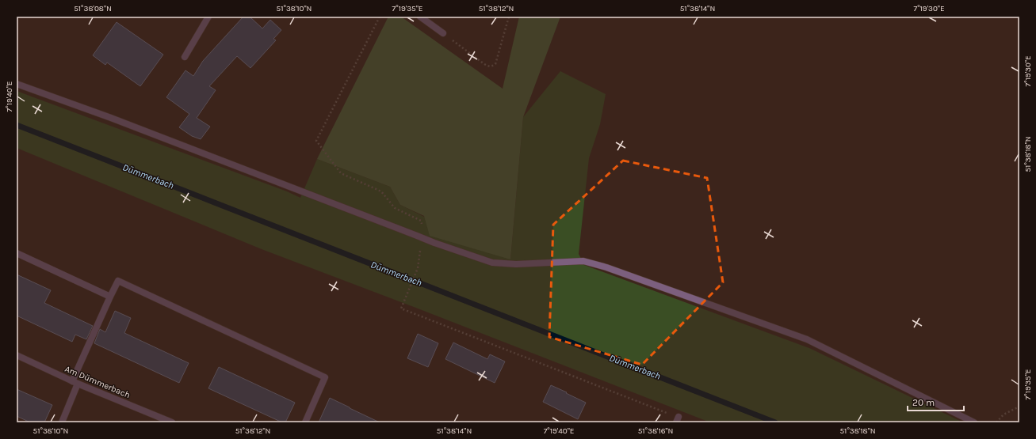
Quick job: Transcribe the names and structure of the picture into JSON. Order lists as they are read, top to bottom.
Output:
{
  "streets": {
    "street": ["Am Dümmerbach"]
  },
  "water": ["Dümmerbach"],
  "scale_bar": "20 m",
  "coordinates": [
    "51°38'08\"N",
    "51°38'10\"N",
    "7°19'35\"E",
    "51°38'12\"N",
    "51°38'14\"N",
    "7°19'30\"E",
    "7°19'40\"E",
    "51°38'18\"N",
    "51°38'16\"N"
  ]
}
